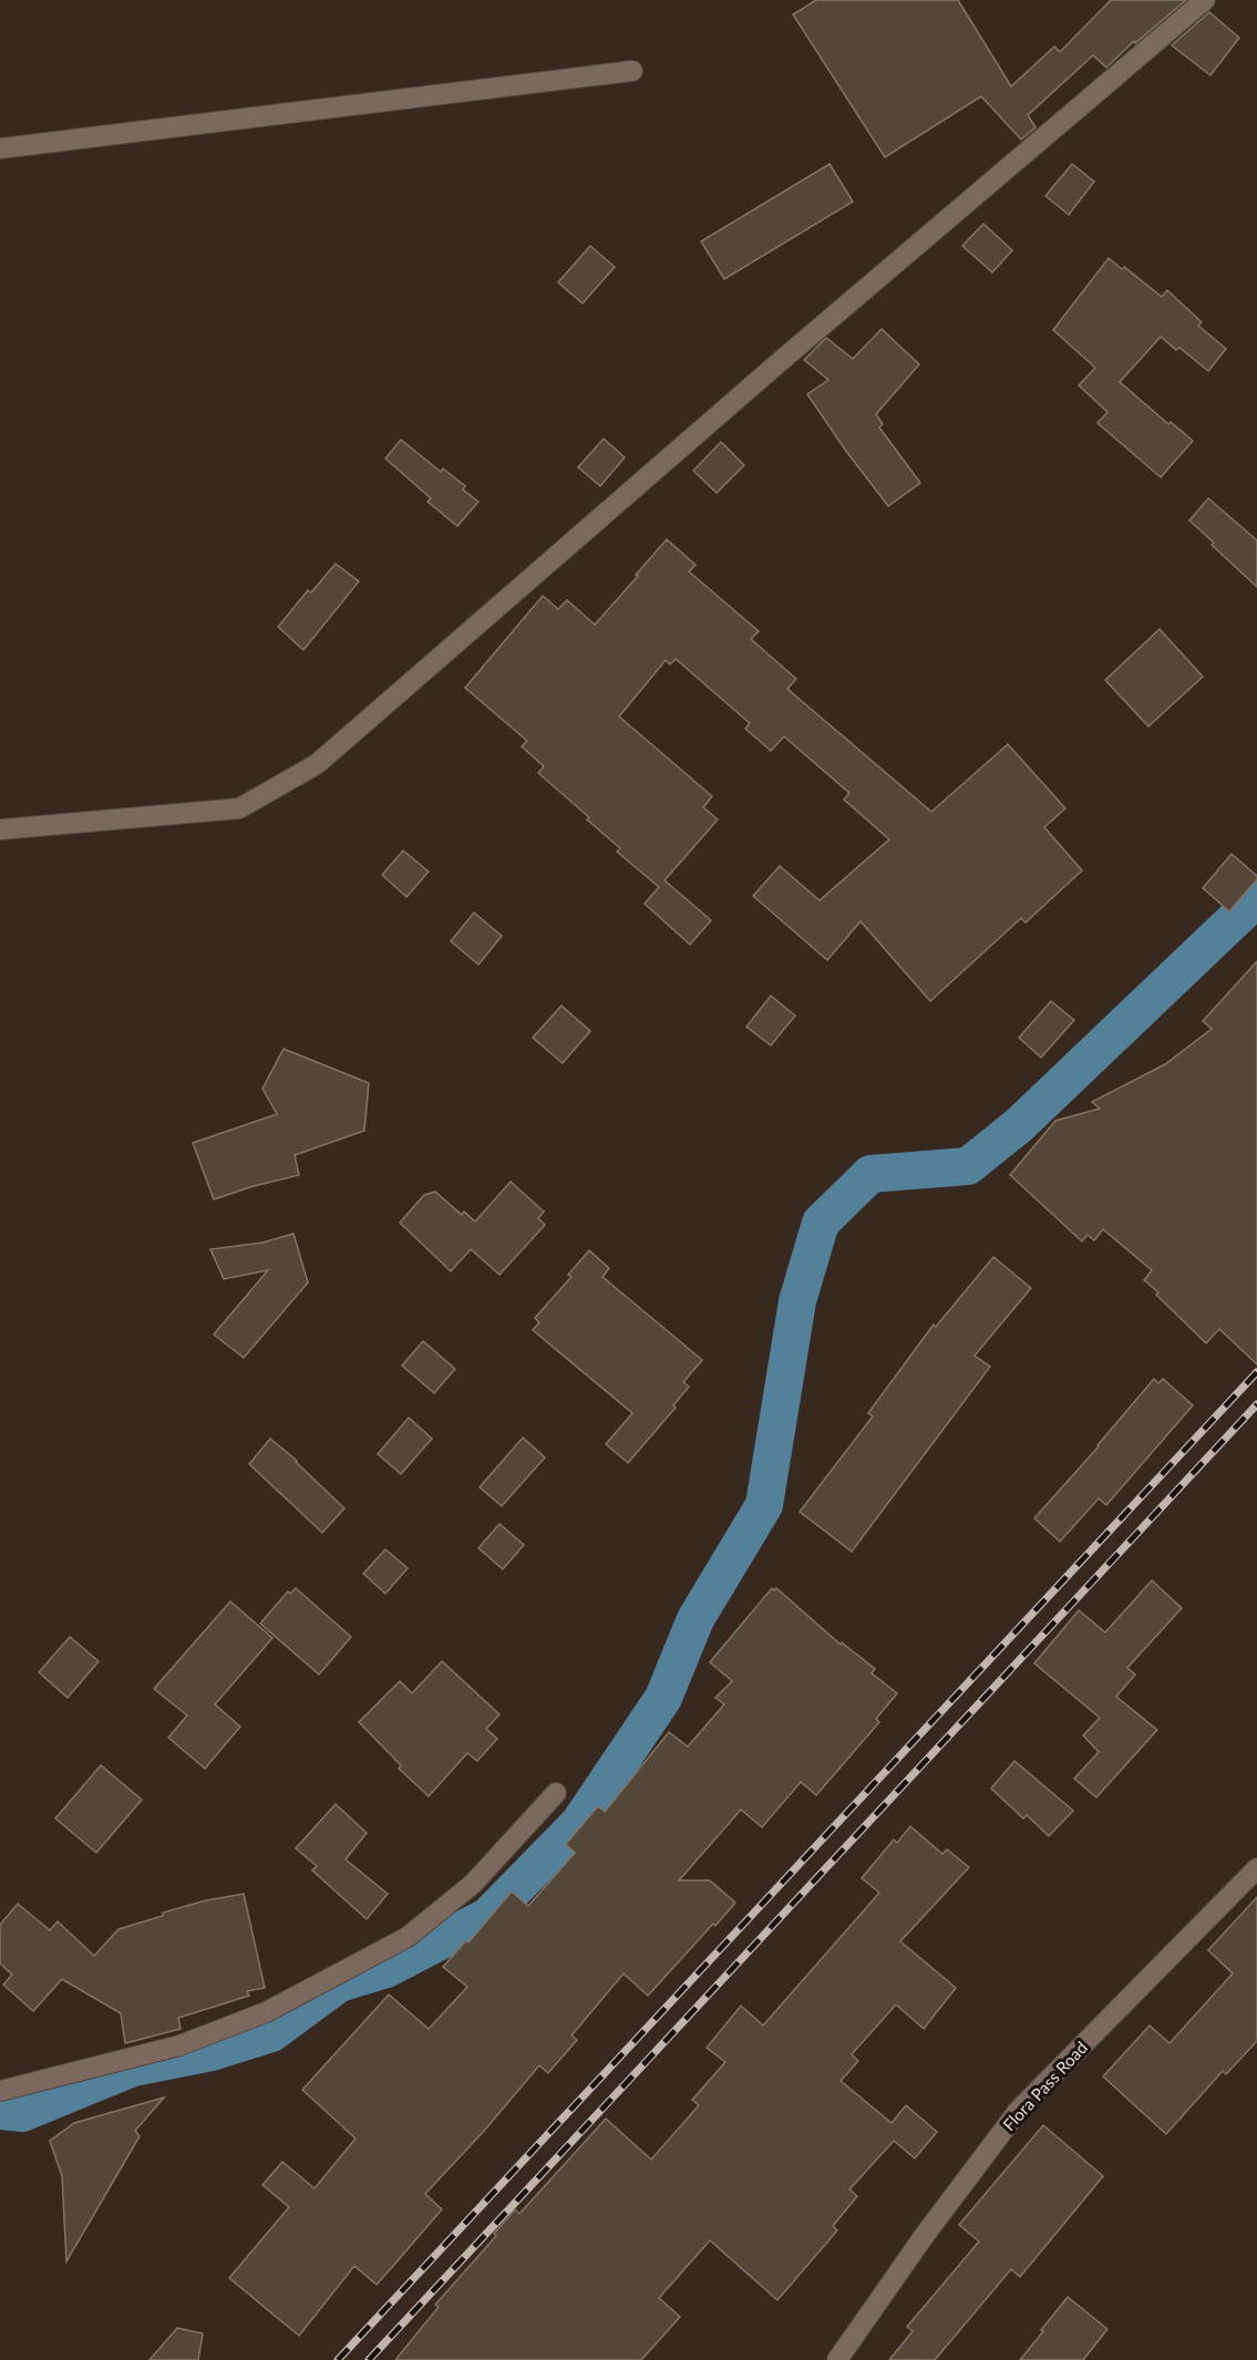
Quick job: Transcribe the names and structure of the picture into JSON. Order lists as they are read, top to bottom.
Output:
{
  "streets": {
    "street": ["Flora Pass Road"]
  }
}
